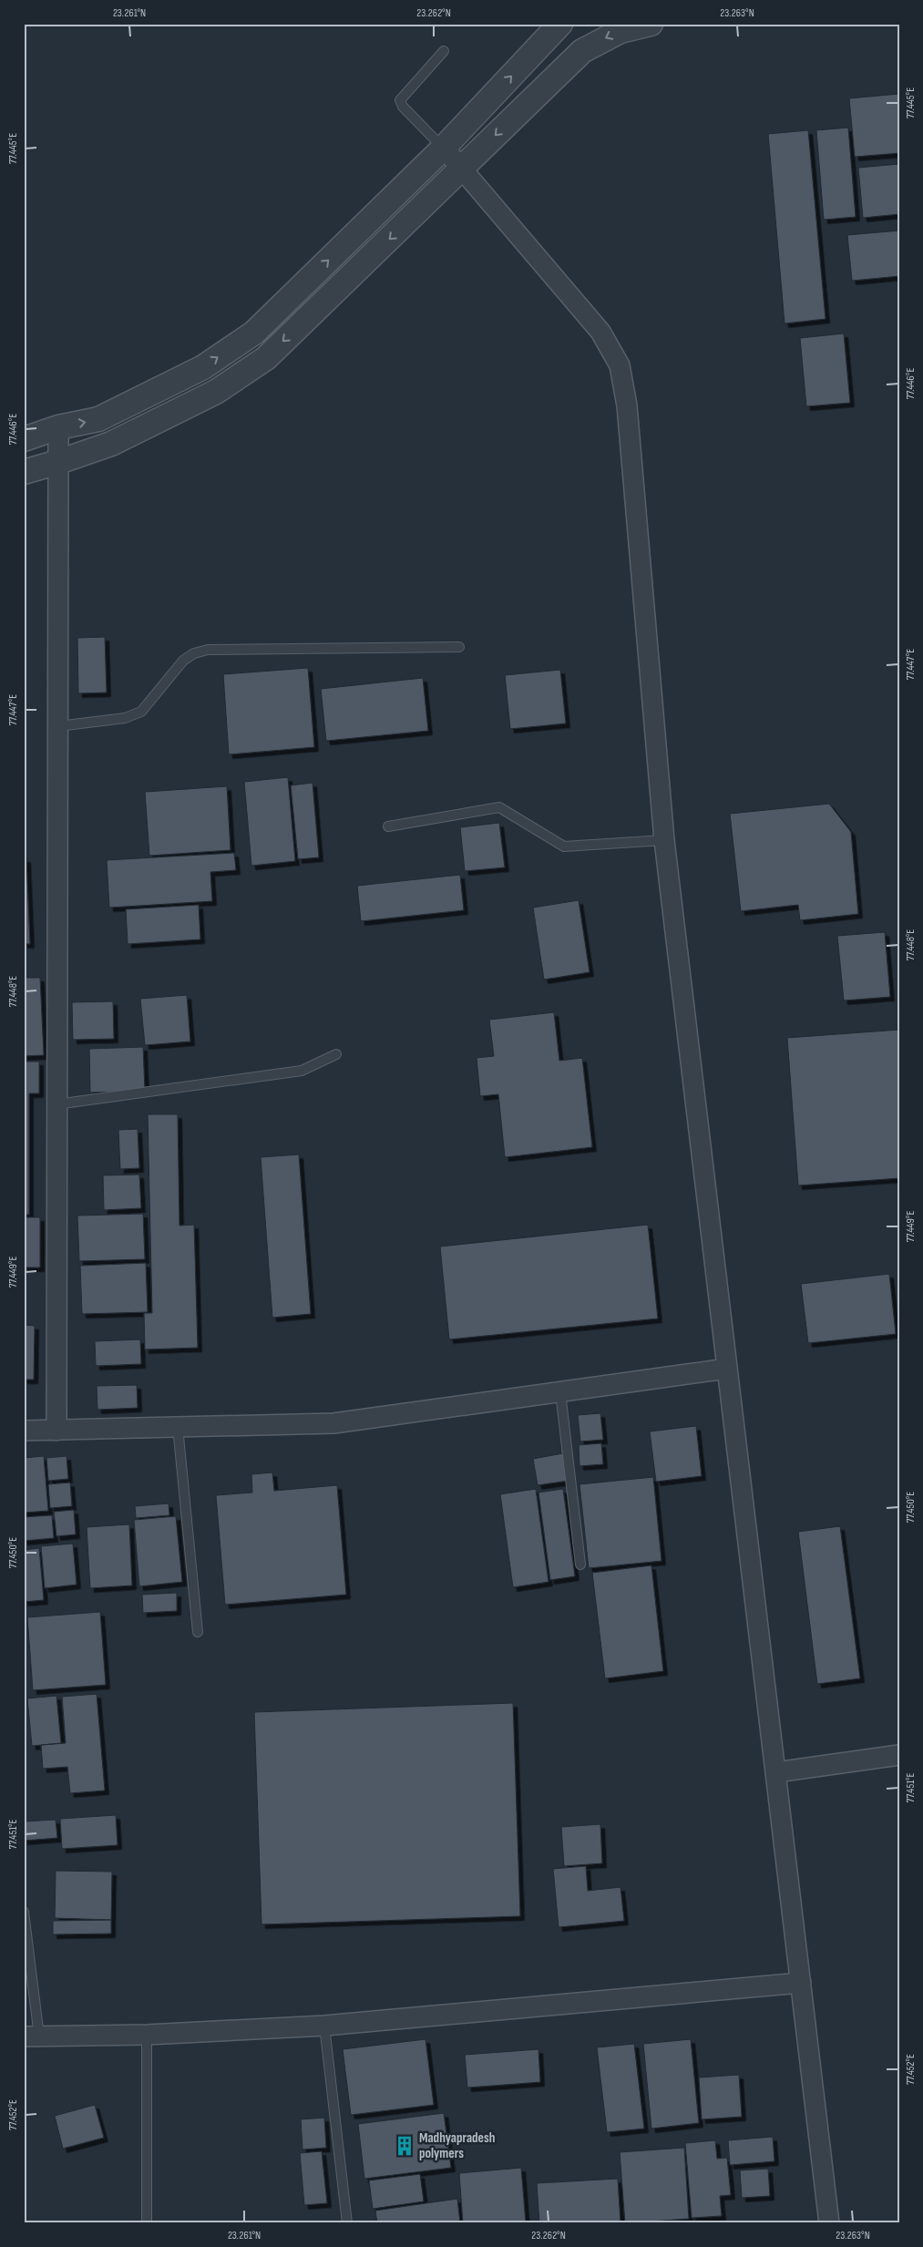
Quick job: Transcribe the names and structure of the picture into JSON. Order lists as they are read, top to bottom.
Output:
{
  "places": {
    "building": ["Madhyapradesh polymers"]
  },
  "coordinates": [
    "23.261°N",
    "23.262°N",
    "23.263°N",
    "77.445°E",
    "77.446°E",
    "77.447°E",
    "77.448°E",
    "77.449°E",
    "77.450°E",
    "77.451°E",
    "77.452°E"
  ]
}
